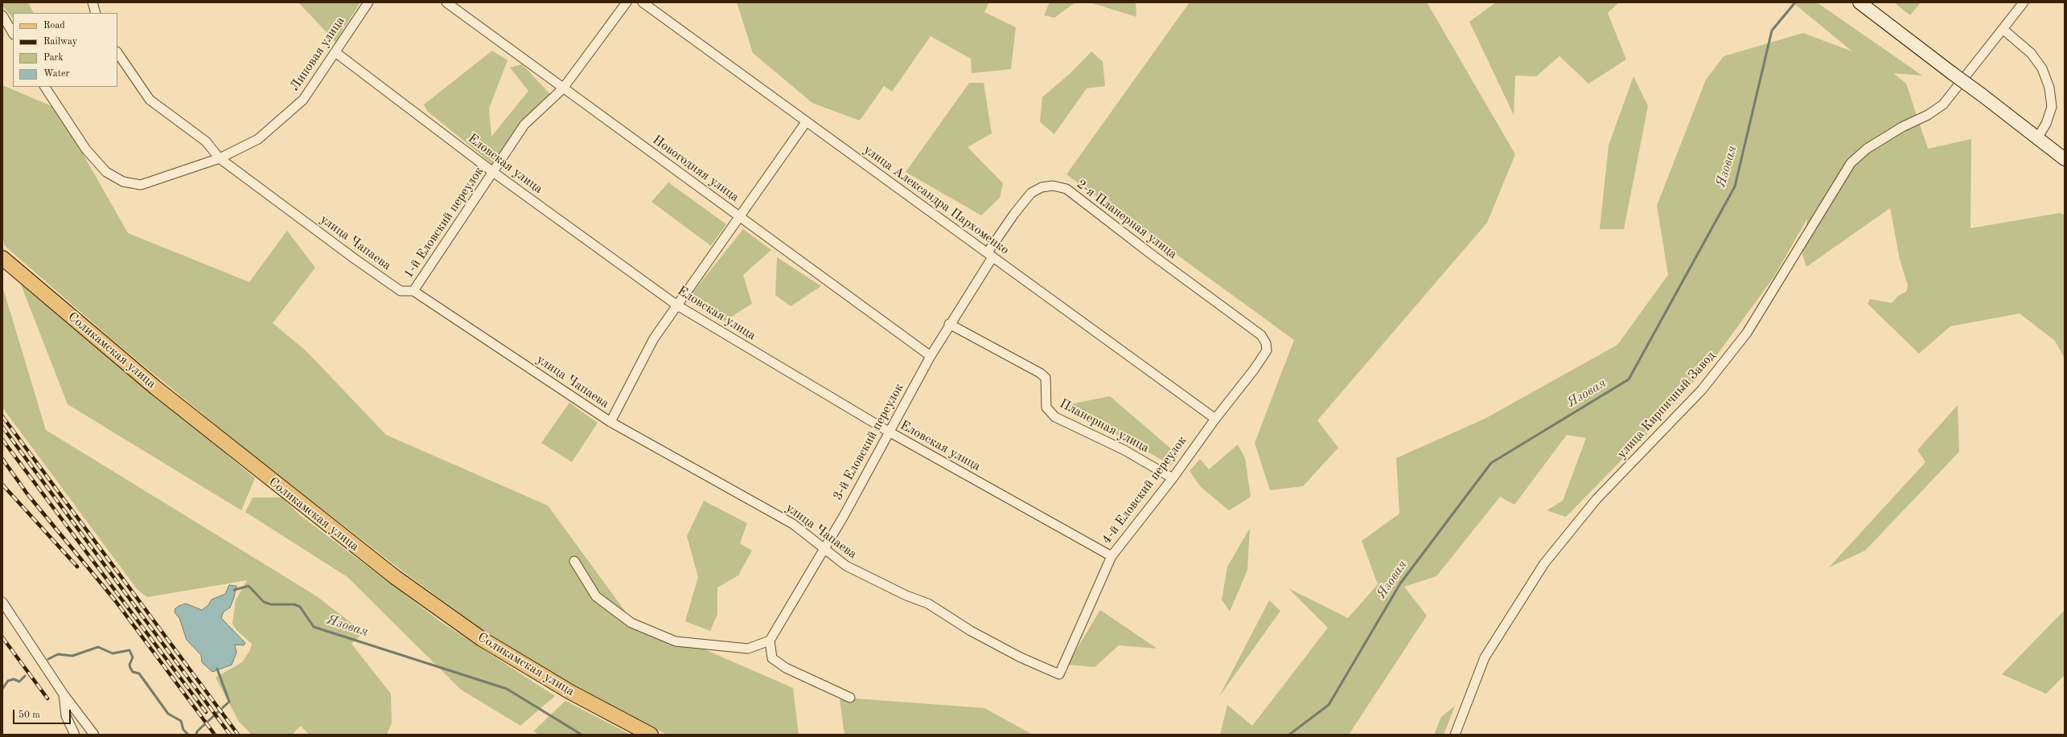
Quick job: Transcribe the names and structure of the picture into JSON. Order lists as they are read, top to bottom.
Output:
{
  "streets": {
    "main road": ["Соликамская улица"],
    "street": [
      "Липовая улица",
      "Еловская улица",
      "Новогодняя улица",
      "улица Александра Пархоменко",
      "2-я Планерная улица",
      "1-й Еловский переулок",
      "улица Чапаева",
      "улица Кирпичный Завод",
      "Планерная улица",
      "3-й Еловский переулок",
      "4-й Еловский переулок"
    ]
  },
  "crossings": [
    ["Липовая улица", "Еловская улица"],
    ["Липовая улица", "улица Чапаева"],
    ["Еловская улица", "1-й Еловский переулок"],
    ["Еловская улица", "3-й Еловский переулок"],
    ["Еловская улица", "4-й Еловский переулок"],
    ["Новогодняя улица", "1-й Еловский переулок"],
    ["Новогодняя улица", "3-й Еловский переулок"],
    ["улица Александра Пархоменко", "2-я Планерная улица"],
    ["улица Александра Пархоменко", "3-й Еловский переулок"],
    ["улица Александра Пархоменко", "4-й Еловский переулок"],
    ["2-я Планерная улица", "3-й Еловский переулок"],
    ["2-я Планерная улица", "4-й Еловский переулок"],
    ["1-й Еловский переулок", "улица Чапаева"],
    ["улица Чапаева", "3-й Еловский переулок"],
    ["улица Чапаева", "4-й Еловский переулок"],
    ["Планерная улица", "3-й Еловский переулок"],
    ["Планерная улица", "4-й Еловский переулок"]
  ],
  "water": ["Язовая"],
  "legend": [
    "Road",
    "Railway",
    "Park",
    "Water"
  ],
  "scale_bar": "50 m"
}
